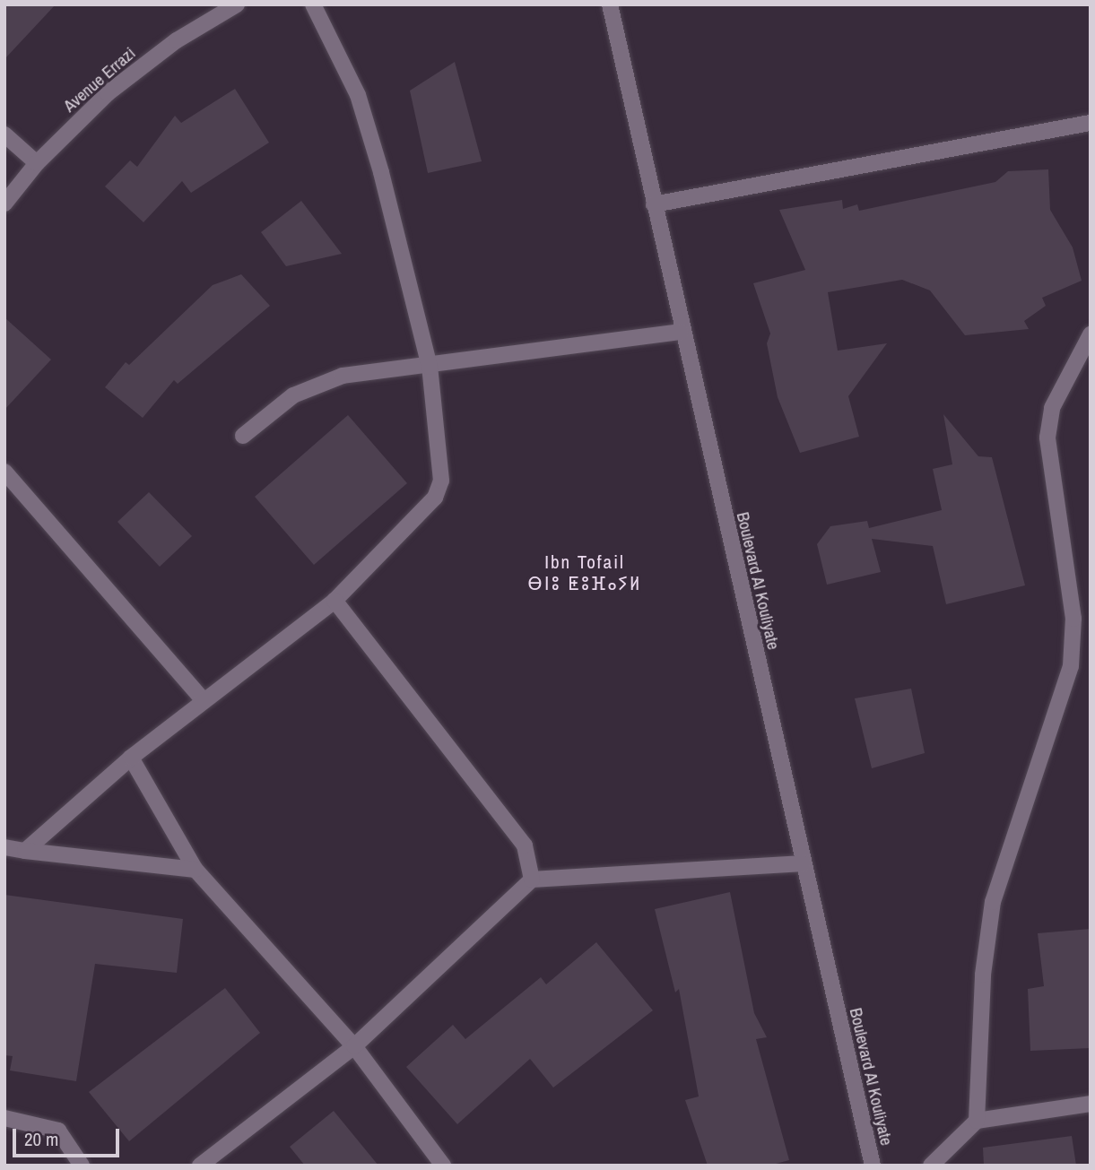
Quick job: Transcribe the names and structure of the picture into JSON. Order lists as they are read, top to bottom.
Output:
{
  "streets": {
    "street": ["Avenue Errazi", "Boulevard Al Kouliyate"]
  },
  "districts": ["Ibn Tofail ⴱⵏⵓ ⵟⵓⴼⴰⵢⵍ"],
  "scale_bar": "20 m"
}
